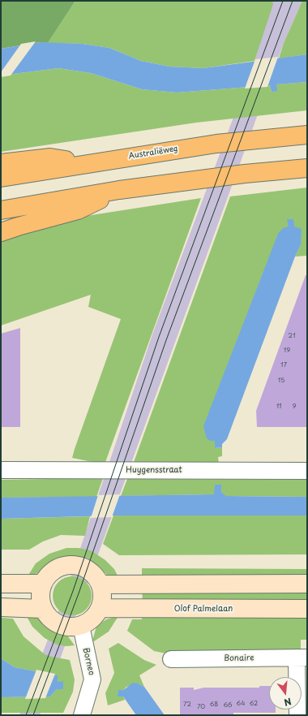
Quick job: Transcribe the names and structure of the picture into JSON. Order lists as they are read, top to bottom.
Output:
{
  "streets": {
    "main road": ["Australiëweg"],
    "street": [
      "Huygensstraat",
      "Olof Palmelaan",
      "Bonaire",
      "Borneo"
    ]
  },
  "crossings": [
    ["Olof Palmelaan", "Borneo"]
  ],
  "house_numbers": [
    "21",
    "19",
    "17",
    "15",
    "11",
    "9",
    "64",
    "62",
    "72",
    "68",
    "66",
    "70"
  ],
  "north": "bottom"
}
